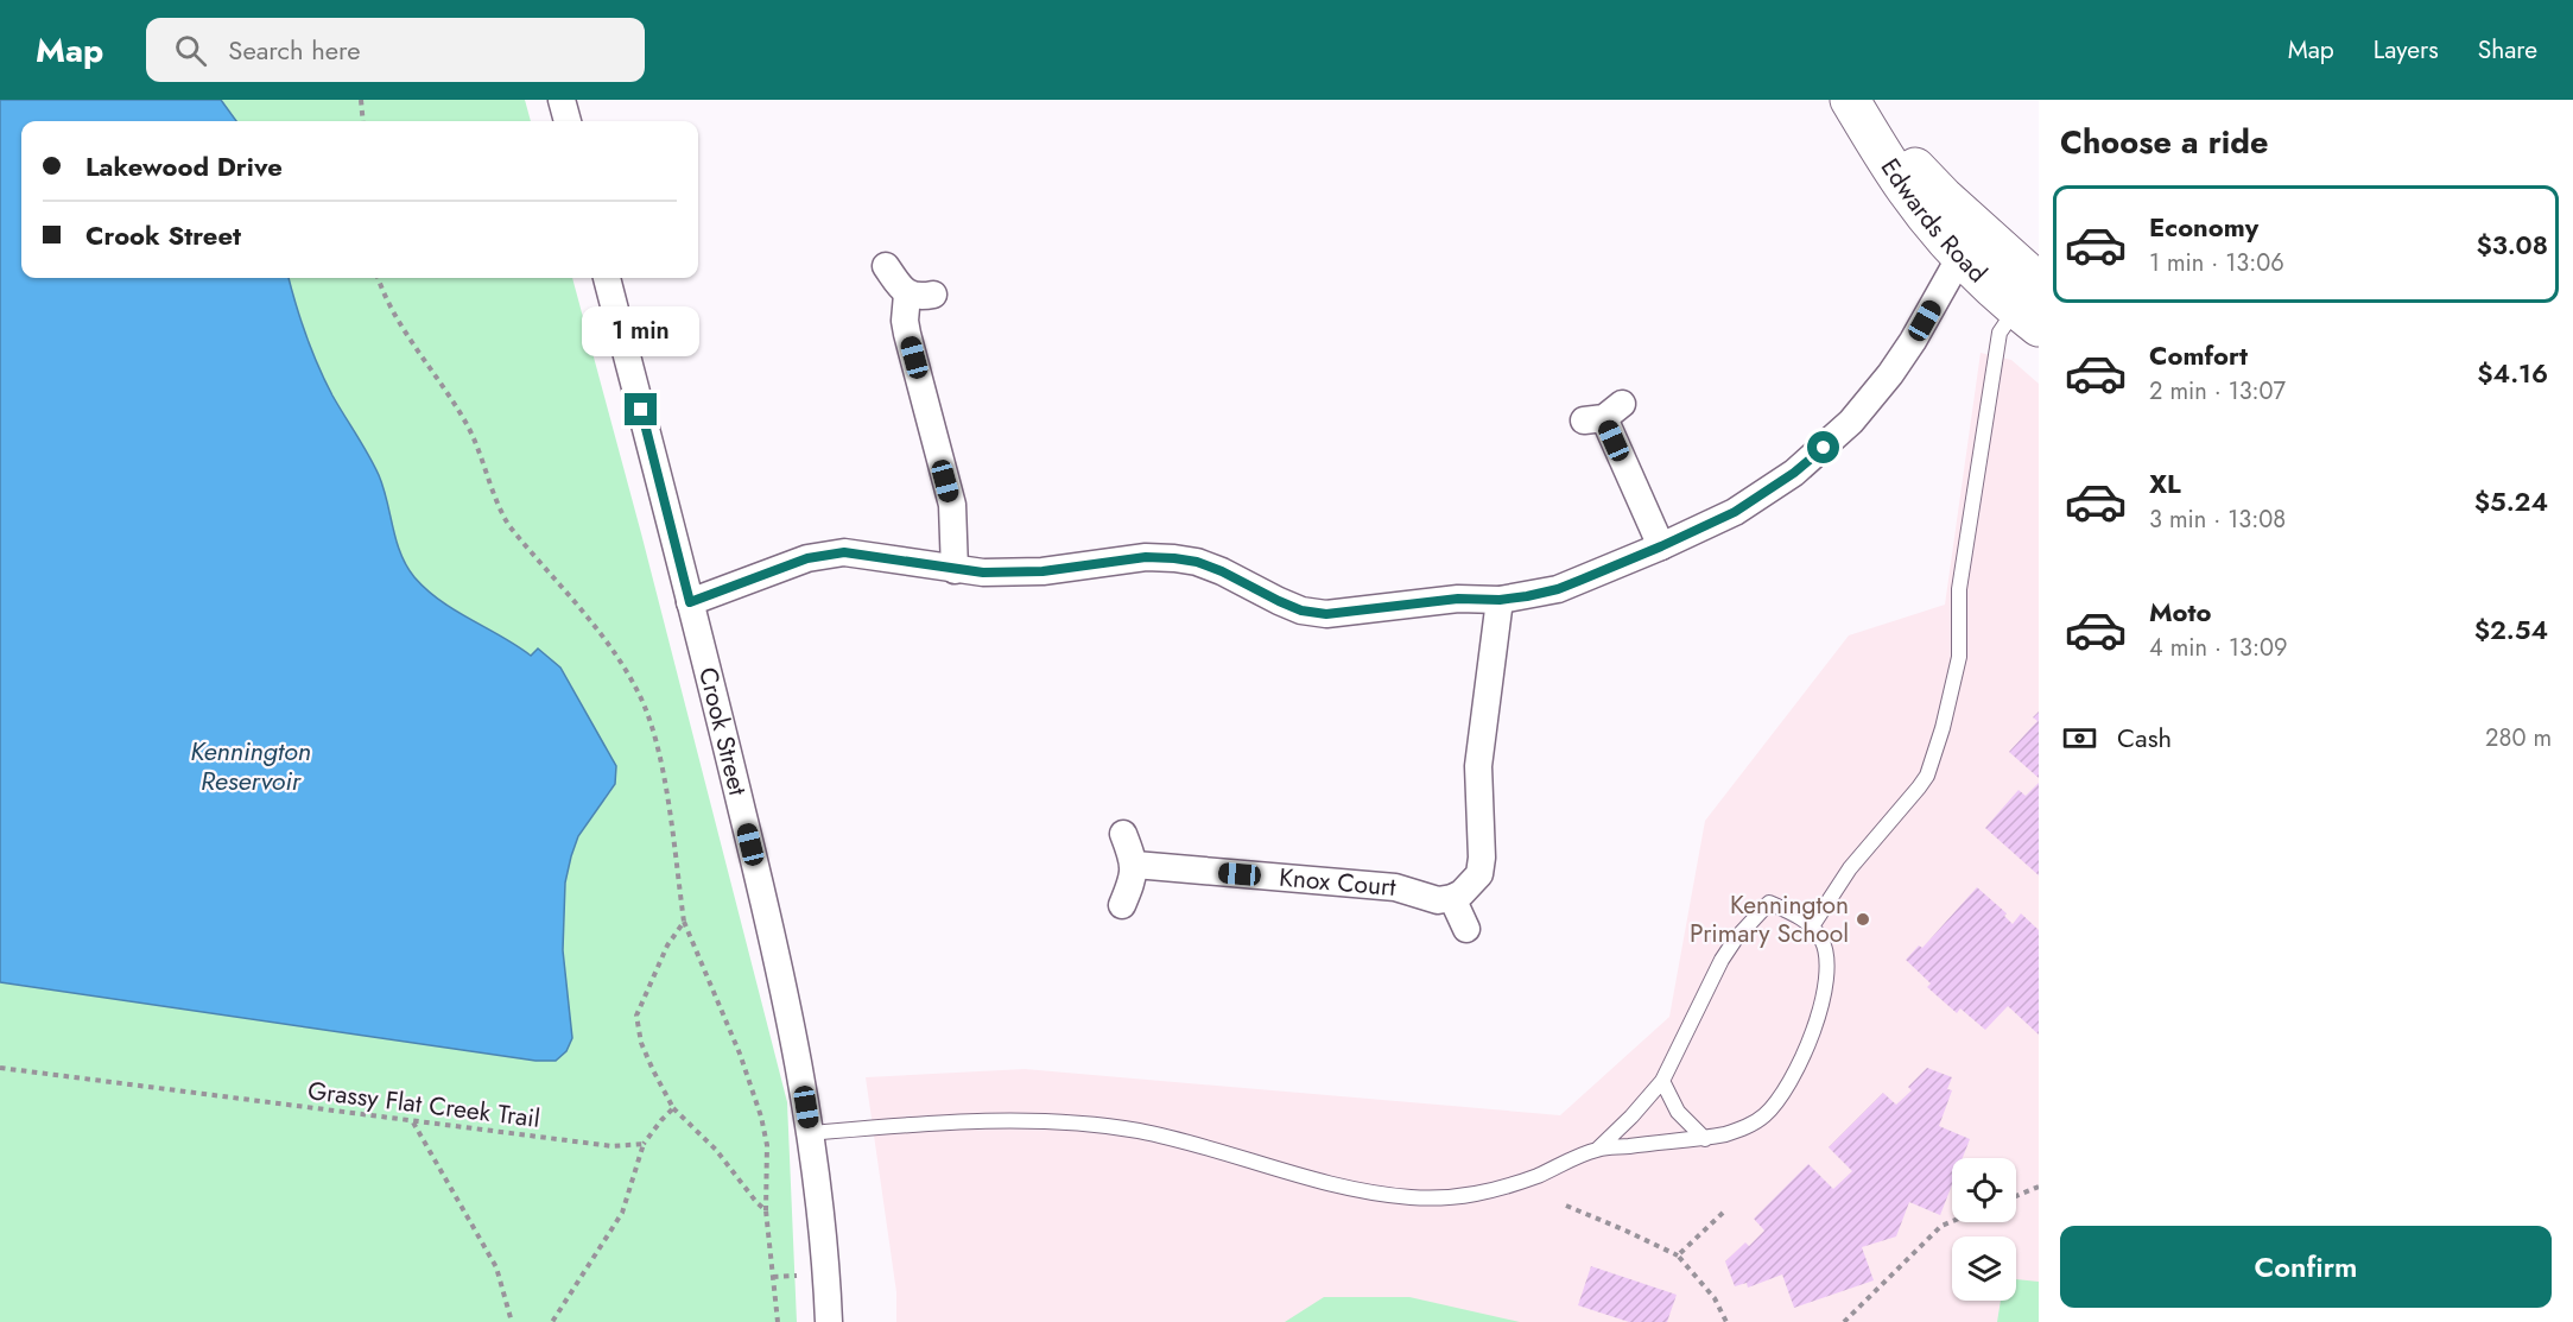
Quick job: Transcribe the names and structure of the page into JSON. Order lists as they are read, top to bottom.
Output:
{
  "streets": {
    "street": ["Edwards Road", "Crook Street", "Knox Court"],
    "path": ["Grassy Flat Creek Trail"]
  },
  "water": ["Kennington Reservoir"],
  "places": ["Kennington Primary School"],
  "page": {
    "header": "Map",
    "search": "Search here",
    "nav": ["Map", "Layers", "Share"],
    "heading": "Choose a ride",
    "banner": ["Lakewood Drive", "Crook Street"],
    "list": [
      {
        "name": "Economy",
        "note": "1 min · 13:06",
        "value": "$3.08"
      },
      {
        "name": "Comfort",
        "note": "2 min · 13:07",
        "value": "$4.16"
      },
      {
        "name": "XL",
        "note": "3 min · 13:08",
        "value": "$5.24"
      },
      {
        "name": "Moto",
        "note": "4 min · 13:09",
        "value": "$2.54"
      }
    ],
    "bubble": "1 min",
    "pay": ["Cash", "280 m"],
    "buttons": "Confirm"
  }
}
